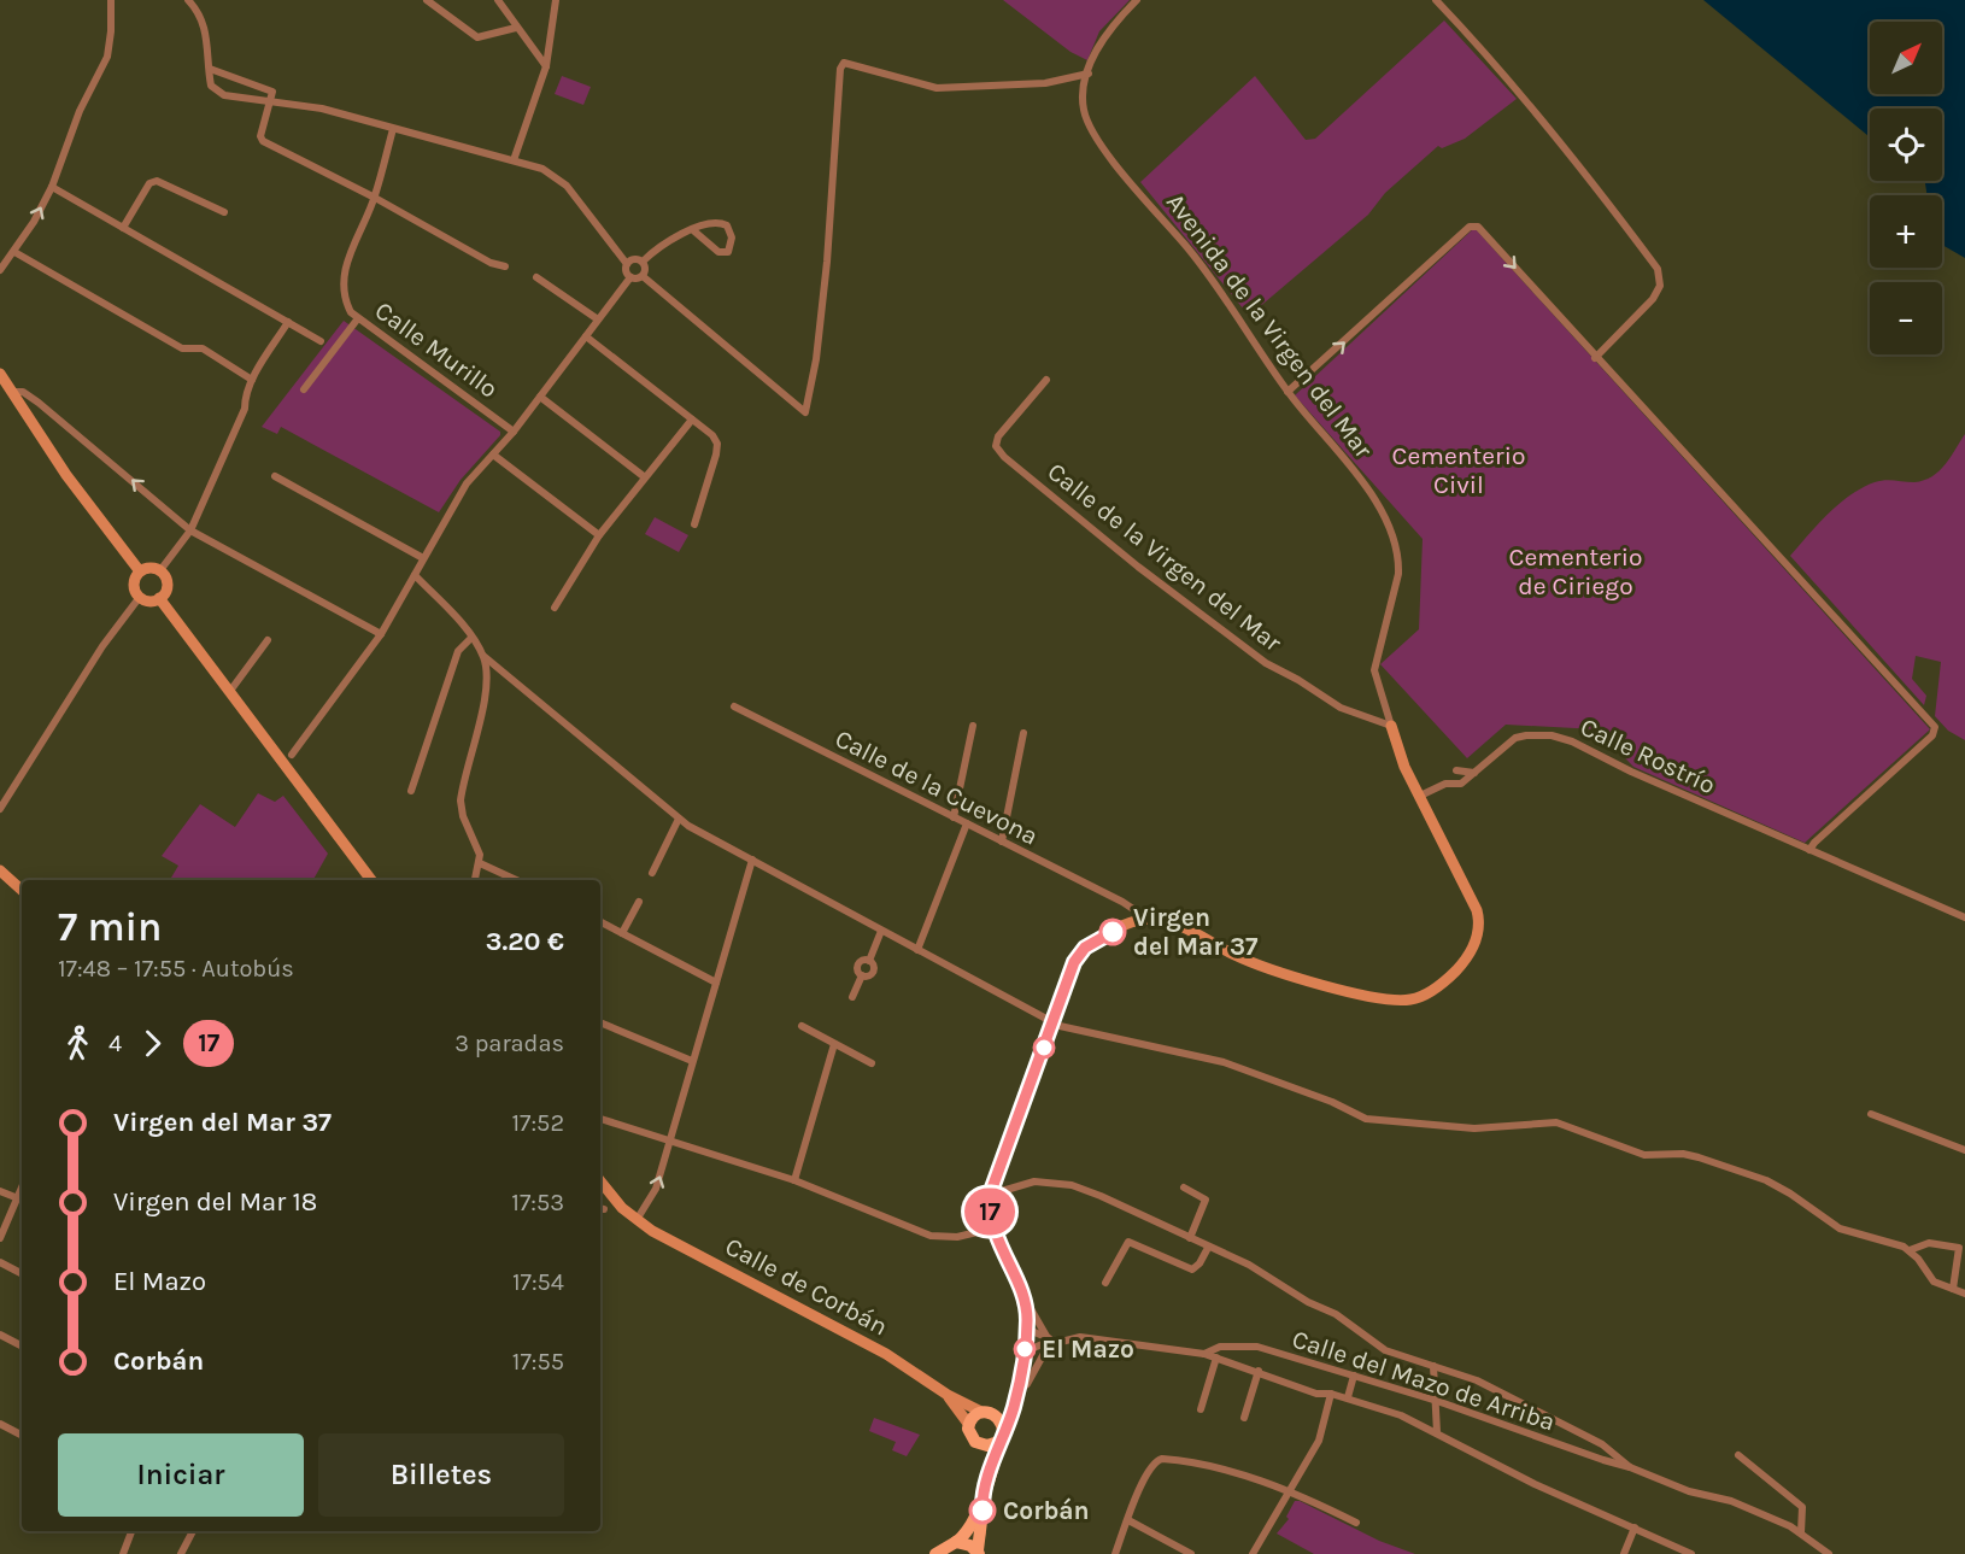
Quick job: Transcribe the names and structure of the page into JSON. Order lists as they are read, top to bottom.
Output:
{
  "streets": {
    "main road": ["Avenida de la Virgen del Mar", "Calle de Corbán"],
    "street": [
      "Calle Murillo",
      "Calle de la Virgen del Mar",
      "Calle Rostrío",
      "Calle de la Cuevona",
      "Calle del Mazo de Arriba"
    ]
  },
  "crossings": [
    ["Avenida de la Virgen del Mar", "Calle de la Virgen del Mar"],
    ["Avenida de la Virgen del Mar", "Calle Rostrío"],
    ["Avenida de la Virgen del Mar", "Calle de la Cuevona"]
  ],
  "parks": ["Cementerio Civil", "Cementerio de Ciriego"],
  "places": ["Virgen del Mar 37", "El Mazo", "Corbán"],
  "lines": ["bus line 17"],
  "north": "top right",
  "page": {
    "on_map": "17",
    "map_buttons": ["+", "−"],
    "heading": ["7 min", "17:48 – 17:55 · Autobús", "3.20 €"],
    "legs": ["4", "17", "3 paradas"],
    "list": [
      {
        "name": "Virgen del Mar 37",
        "value": "17:52"
      },
      {
        "name": "Virgen del Mar 18",
        "value": "17:53"
      },
      {
        "name": "El Mazo",
        "value": "17:54"
      },
      {
        "name": "Corbán",
        "value": "17:55"
      }
    ],
    "buttons": ["Iniciar", "Billetes"]
  }
}
